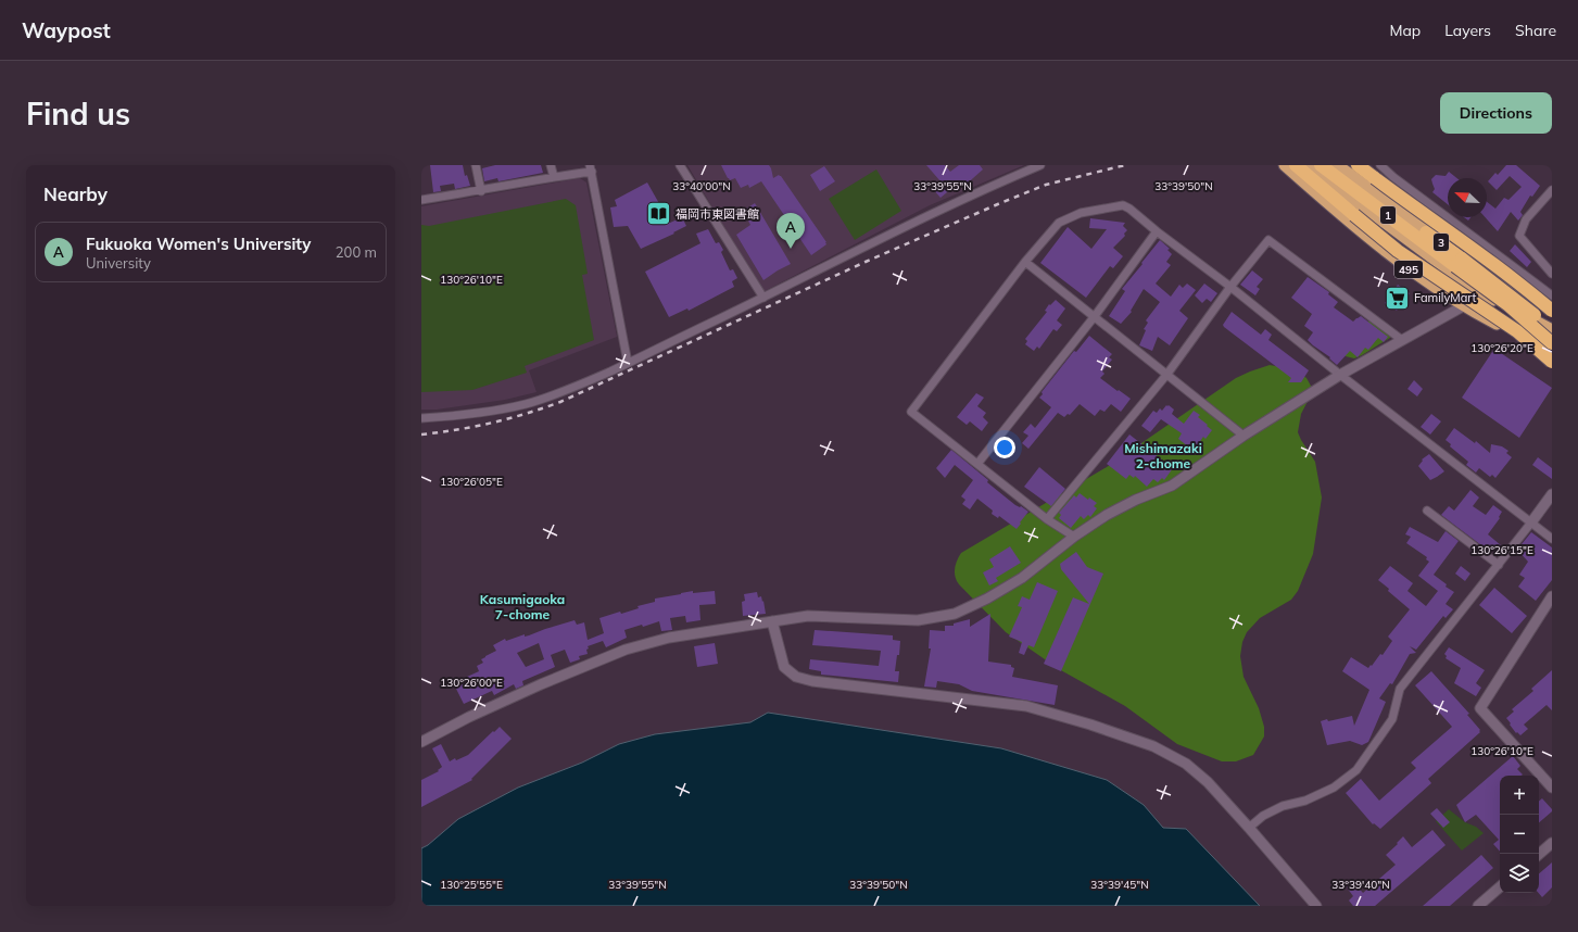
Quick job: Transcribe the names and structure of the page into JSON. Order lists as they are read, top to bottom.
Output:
{
  "streets": {
    "highway": ["1", "3", "495"]
  },
  "crossings": [
    ["1", "3"],
    ["1", "495"]
  ],
  "districts": ["Mishimazaki 2-chome", "Kasumigaoka 7-chome"],
  "places": {
    "library": ["福岡市東図書館"],
    "supermarket": ["FamilyMart"]
  },
  "north": "top left",
  "page": {
    "header": "Waypost",
    "nav": ["Map", "Layers", "Share"],
    "buttons": "Directions",
    "title": "Find us",
    "heading": "Nearby",
    "pins": "A",
    "list": [
      {
        "mark": "A",
        "name": "Fukuoka Women's University",
        "note": "University",
        "value": "200 m"
      }
    ],
    "map_buttons": ["+", "−"]
  },
  "coordinates": [
    "33°39'55\"N",
    "33°39'50\"N",
    "33°40'00\"N",
    "130°26'10\"E",
    "130°26'20\"E",
    "130°26'05\"E",
    "130°26'15\"E",
    "130°26'00\"E",
    "130°25'55\"E",
    "33°39'45\"N",
    "33°39'40\"N"
  ]
}
